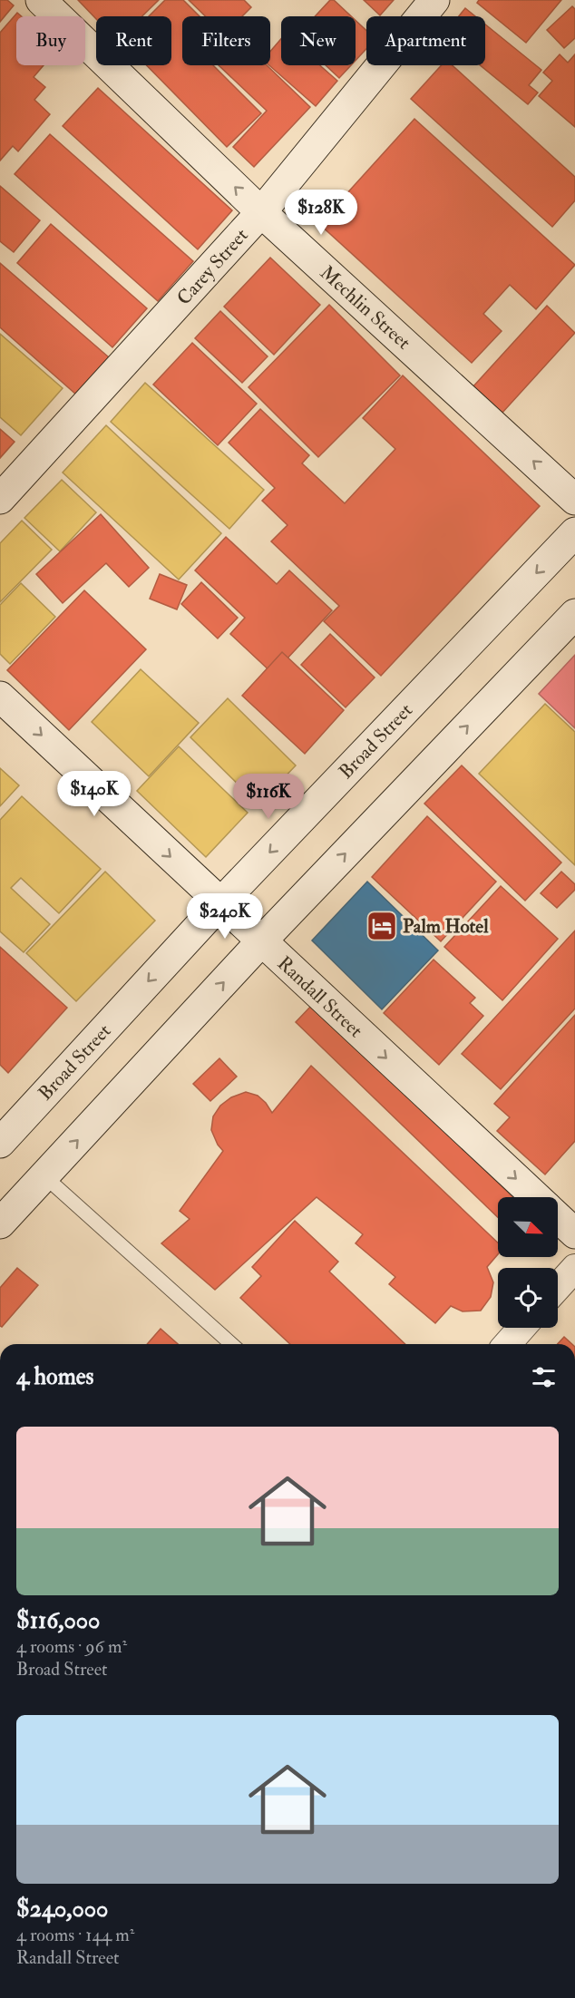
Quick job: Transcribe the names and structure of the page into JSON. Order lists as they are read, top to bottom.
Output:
{
  "streets": {
    "street": [
      "Carey Street",
      "Mechlin Street",
      "Broad Street",
      "Randall Street"
    ]
  },
  "crossings": [
    ["Carey Street", "Mechlin Street"],
    ["Broad Street", "Randall Street"]
  ],
  "one_way": ["Mechlin Street", "Randall Street"],
  "places": {
    "hotel": ["Palm Hotel"]
  },
  "north": "bottom right",
  "page": {
    "chip": [
      "Buy",
      "Rent",
      "Filters",
      "New",
      "Apartment"
    ],
    "price": [
      "$128K",
      "$140K",
      "$116K",
      "$240K"
    ],
    "heading": "4 homes",
    "list": [
      {
        "name": "$116,000",
        "note": "4 rooms · 96 m² · Broad Street"
      },
      {
        "name": "$240,000",
        "note": "4 rooms · 144 m² · Randall Street"
      }
    ]
  }
}
